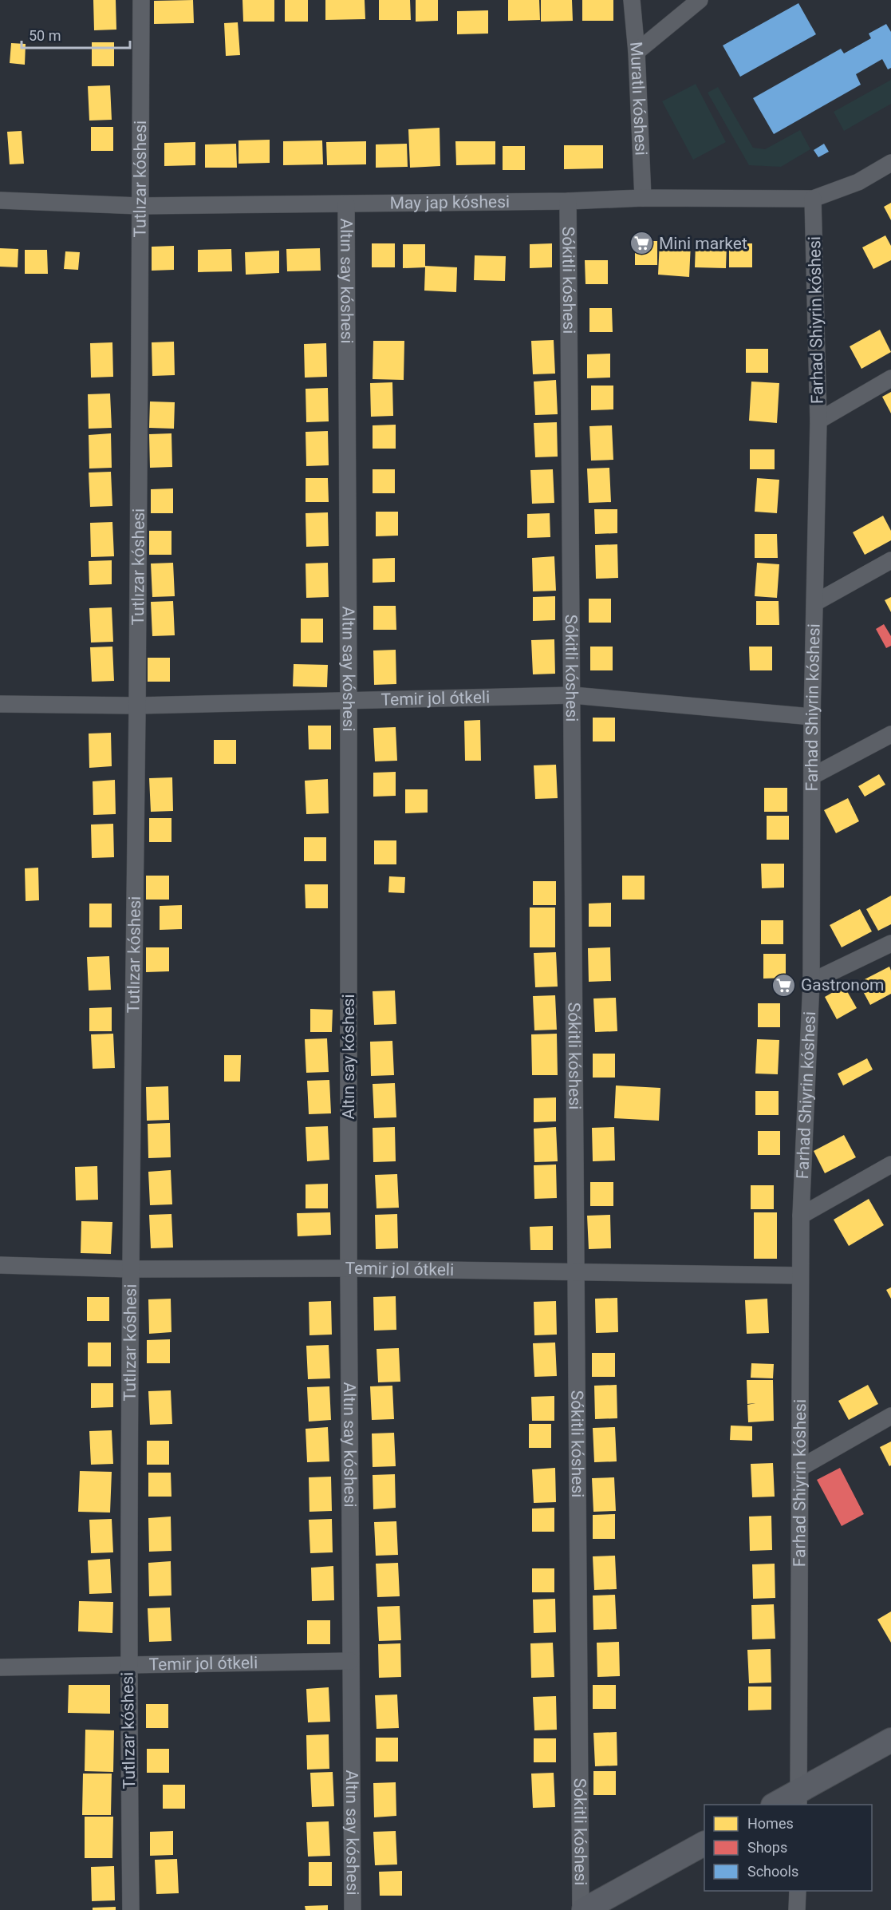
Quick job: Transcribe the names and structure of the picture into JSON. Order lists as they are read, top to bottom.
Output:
{
  "streets": {
    "street": [
      "Muratlı kóshesi",
      "Tutlızar kóshesi",
      "May jap kóshesi",
      "Sókitli kóshesi",
      "Altın say kóshesi",
      "Farhad Shiyrin kóshesi",
      "Temir jol ótkeli"
    ]
  },
  "crossings": [
    ["Muratlı kóshesi", "May jap kóshesi"],
    ["Tutlızar kóshesi", "May jap kóshesi"],
    ["Tutlızar kóshesi", "Temir jol ótkeli"],
    ["May jap kóshesi", "Sókitli kóshesi"],
    ["May jap kóshesi", "Altın say kóshesi"],
    ["May jap kóshesi", "Farhad Shiyrin kóshesi"],
    ["Sókitli kóshesi", "Temir jol ótkeli"],
    ["Altın say kóshesi", "Temir jol ótkeli"],
    ["Farhad Shiyrin kóshesi", "Temir jol ótkeli"]
  ],
  "places": {
    "supermarket": ["Mini market", "Gastronom"]
  },
  "legend": ["Homes", "Shops", "Schools"],
  "scale_bar": "50 m"
}
